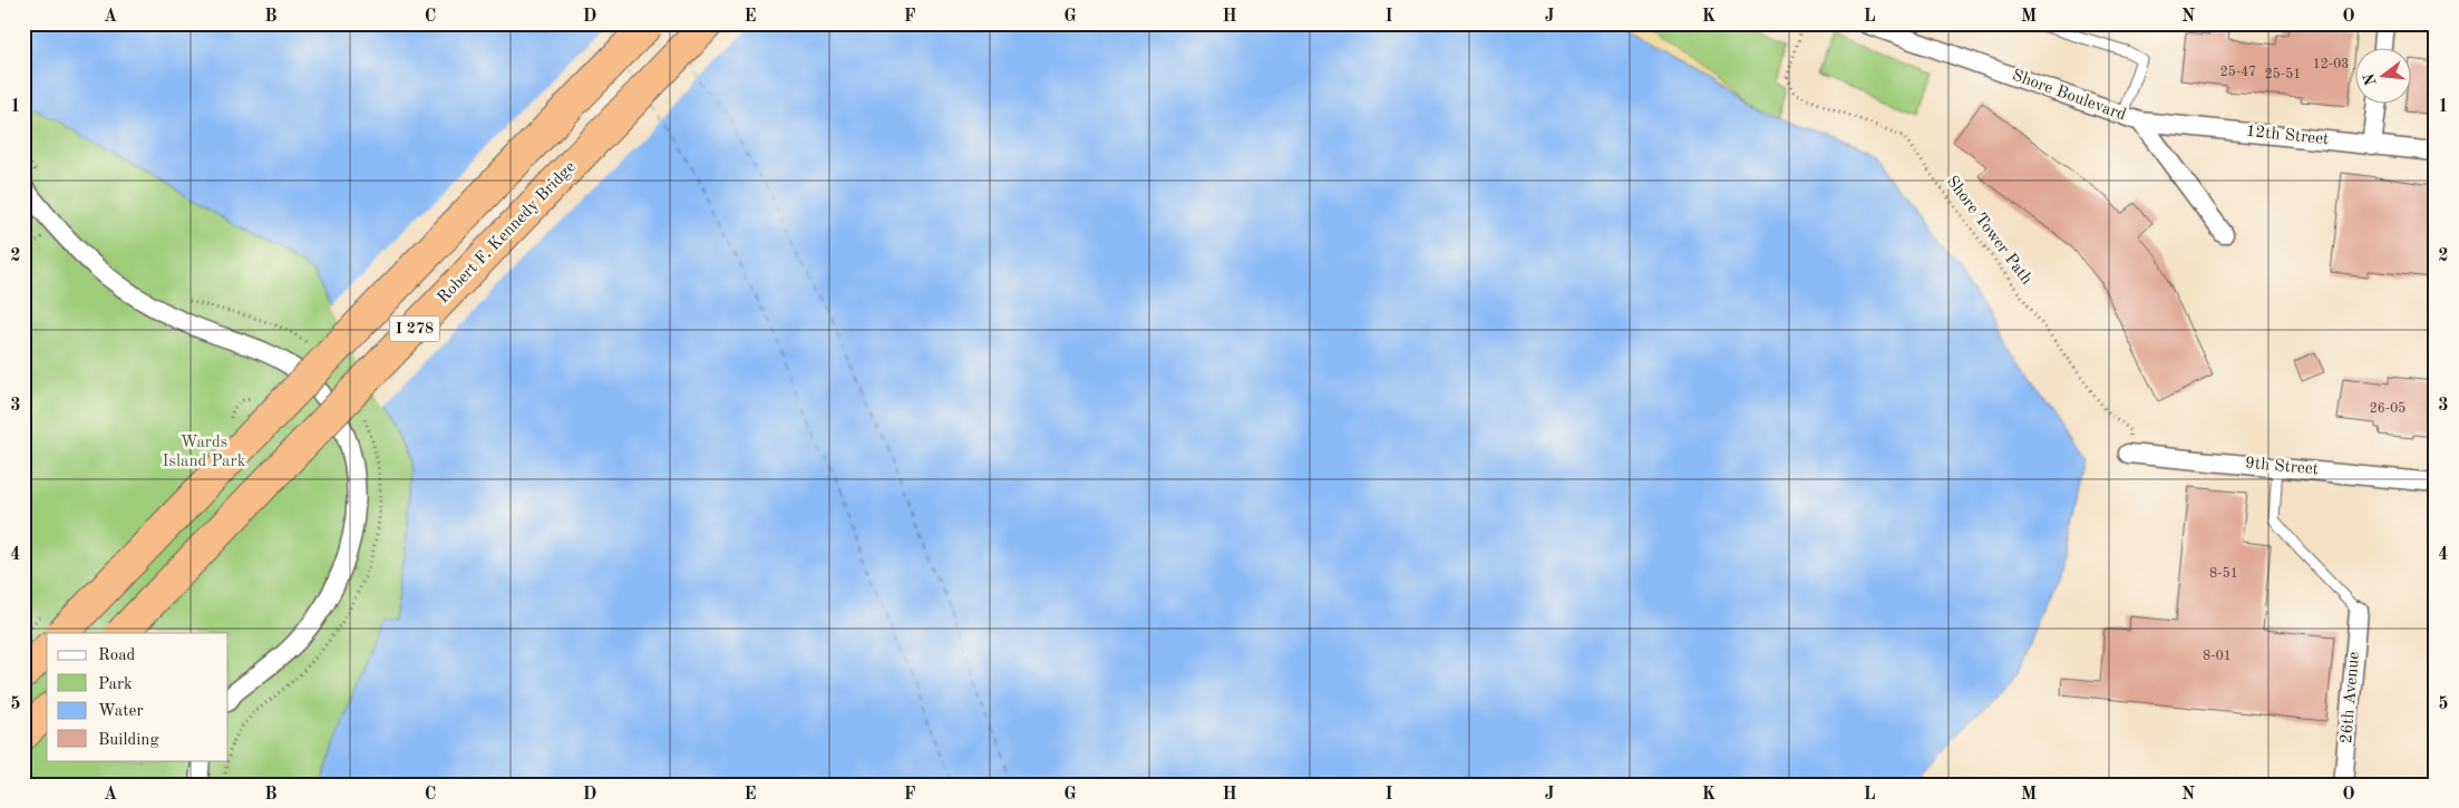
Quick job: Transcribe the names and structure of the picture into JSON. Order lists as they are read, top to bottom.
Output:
{
  "streets": {
    "highway": ["Robert F. Kennedy Bridge", "I 278"],
    "street": [
      "Shore Boulevard",
      "12th Street",
      "9th Street",
      "26th Avenue"
    ],
    "path": ["Shore Tower Path"]
  },
  "crossings": [
    ["Shore Boulevard", "12th Street"]
  ],
  "parks": ["Wards Island Park"],
  "house_numbers": [
    "12-03",
    "25-47",
    "25-51",
    "26-05",
    "8-51",
    "8-01"
  ],
  "legend": [
    "Road",
    "Park",
    "Water",
    "Building"
  ],
  "north": "left",
  "grid": {
    "columns": [
      "A",
      "B",
      "C",
      "D",
      "E",
      "F",
      "G",
      "H",
      "I",
      "J",
      "K",
      "L",
      "M",
      "N",
      "O"
    ],
    "rows": [
      "1",
      "2",
      "3",
      "4",
      "5"
    ]
  }
}
